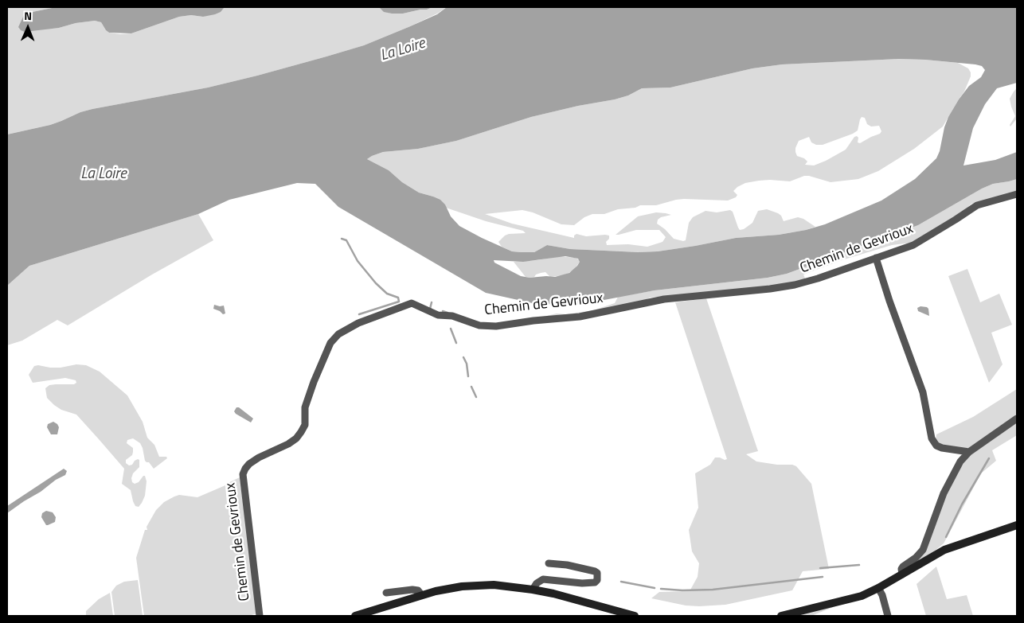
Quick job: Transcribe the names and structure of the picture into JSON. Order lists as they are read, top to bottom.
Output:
{
  "streets": {
    "street": ["Chemin de Gevrioux"]
  },
  "water": ["La Loire"],
  "north": "top"
}
